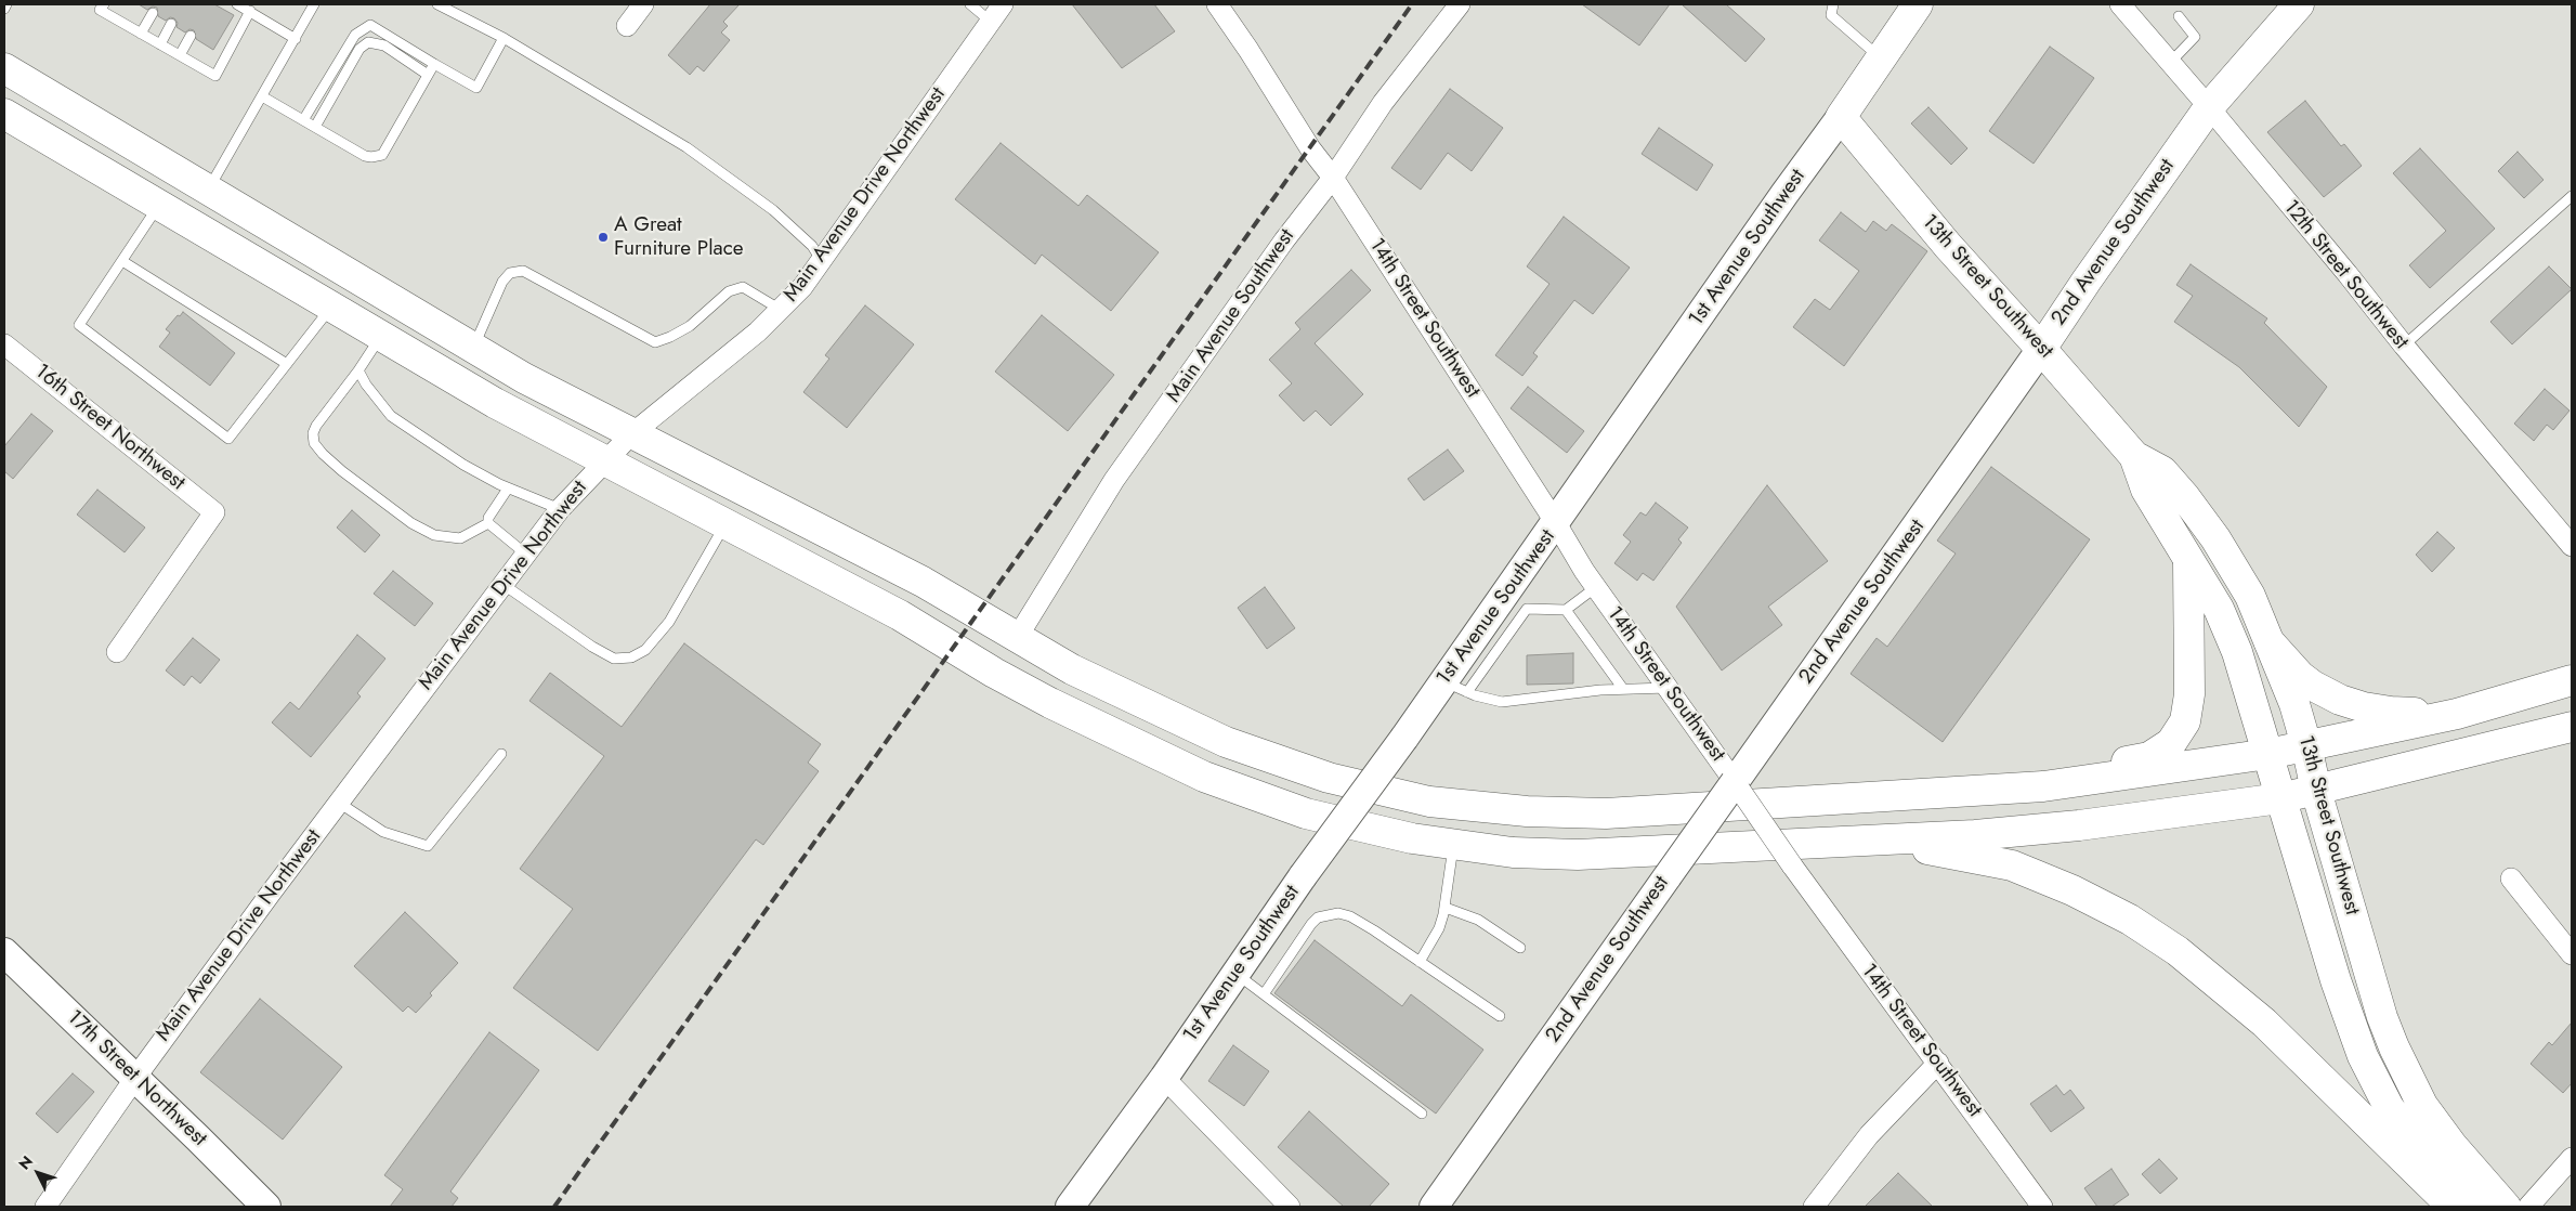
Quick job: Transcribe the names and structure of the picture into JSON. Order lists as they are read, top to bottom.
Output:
{
  "streets": {
    "main road": [
      "2nd Avenue Southwest",
      "1st Avenue Southwest",
      "13th Street Southwest",
      "17th Street Northwest"
    ],
    "street": [
      "Main Avenue Drive Northwest",
      "12th Street Southwest",
      "Main Avenue Southwest",
      "14th Street Southwest",
      "16th Street Northwest"
    ]
  },
  "crossings": [
    ["Main Avenue Drive Northwest", "17th Street Northwest"],
    ["2nd Avenue Southwest", "12th Street Southwest"],
    ["2nd Avenue Southwest", "13th Street Southwest"],
    ["2nd Avenue Southwest", "14th Street Southwest"],
    ["1st Avenue Southwest", "13th Street Southwest"],
    ["1st Avenue Southwest", "14th Street Southwest"],
    ["Main Avenue Southwest", "14th Street Southwest"]
  ],
  "places": ["A Great Furniture Place"],
  "north": "top left"
}
